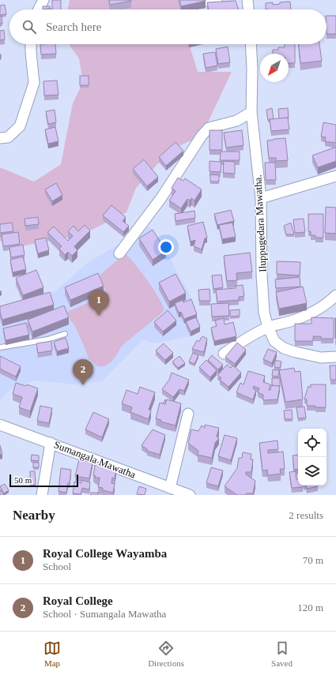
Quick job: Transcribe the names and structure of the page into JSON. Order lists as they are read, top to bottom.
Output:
{
  "streets": {
    "street": ["Iluppugedara Mawatha.", "Sumangala Mawatha"]
  },
  "scale_bar": "50 m",
  "north": "bottom left",
  "page": {
    "search": "Search here",
    "pins": ["1", "2"],
    "scale": "50 m",
    "heading": ["Nearby", "2 results"],
    "list": [
      {
        "mark": "1",
        "name": "Royal College Wayamba",
        "note": "School",
        "value": "70 m"
      },
      {
        "mark": "2",
        "name": "Royal College",
        "note": "School · Sumangala Mawatha",
        "value": "120 m"
      }
    ],
    "nav": ["Map", "Directions", "Saved"]
  }
}
